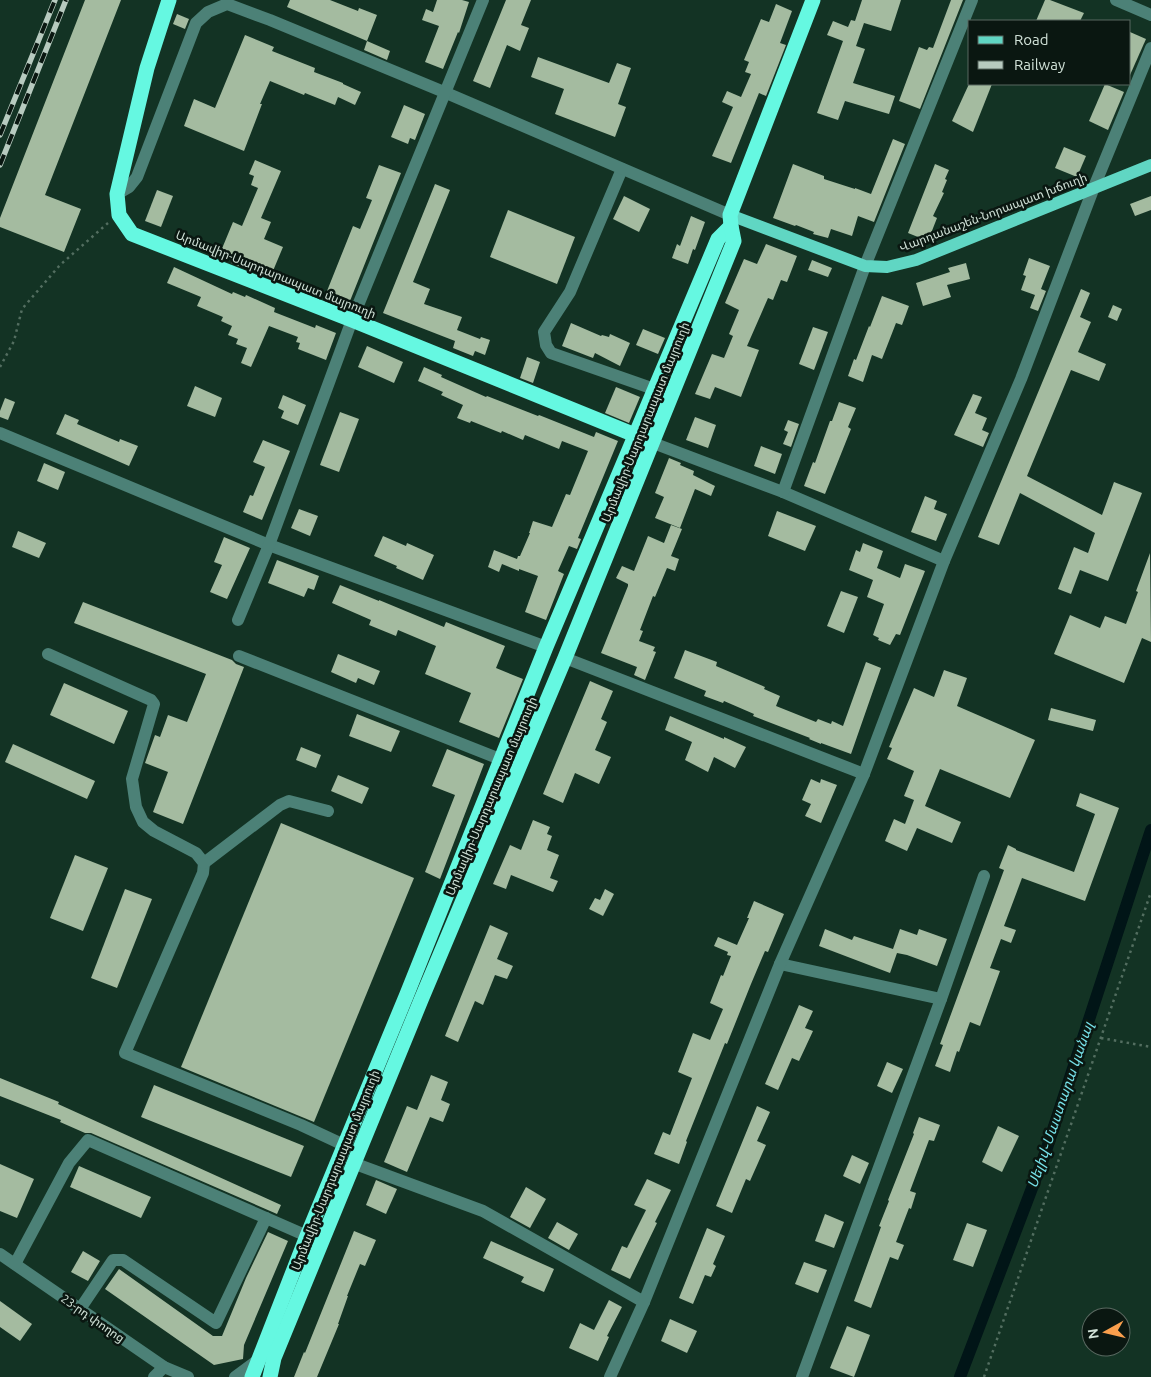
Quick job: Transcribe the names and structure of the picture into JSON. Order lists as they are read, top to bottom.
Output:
{
  "streets": {
    "highway": ["Արմավիր-Սարդարապատ մայրուղի"],
    "main road": ["Վարդանաշեն-Նորապատ խճուղի"],
    "street": ["23-րդ փողոց"]
  },
  "crossings": [
    ["Վարդանաշեն-Նորապատ խճուղի", "Արմավիր-Սարդարապատ մայրուղի"]
  ],
  "water": ["Սելիվ֊Մաստարա կանալ"],
  "legend": ["Road", "Railway"],
  "north": "left"
}
